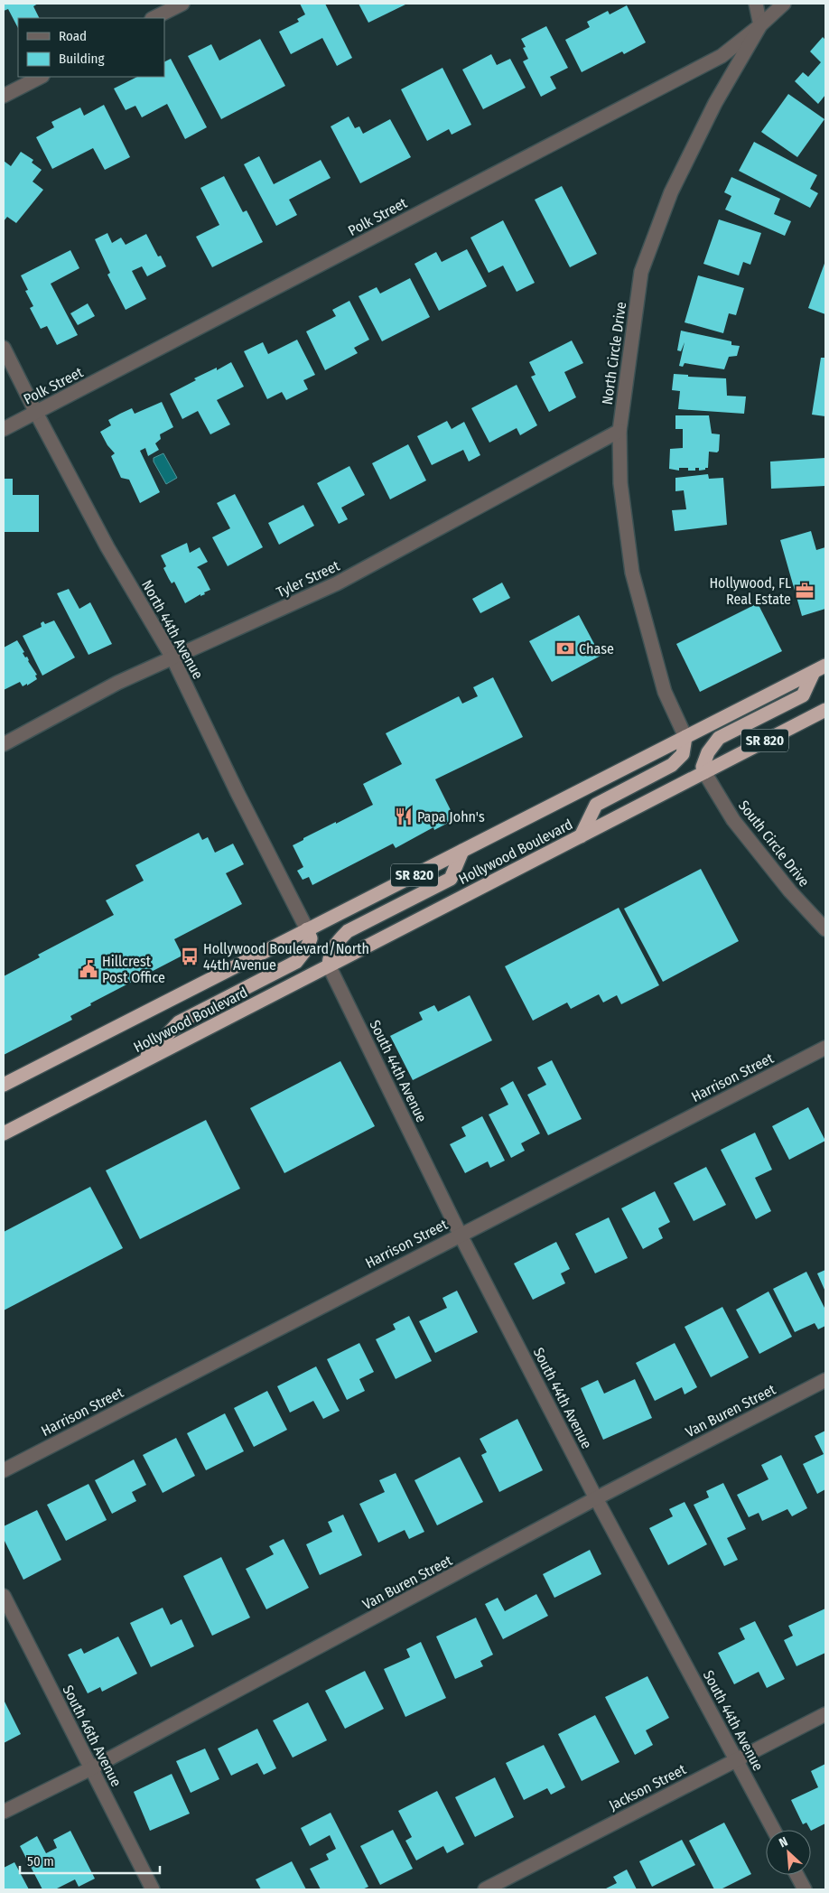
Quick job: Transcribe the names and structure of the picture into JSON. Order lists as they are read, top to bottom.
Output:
{
  "streets": {
    "highway": ["SR 820", "Hollywood Boulevard"],
    "street": [
      "Polk Street",
      "North Circle Drive",
      "Tyler Street",
      "North 44th Avenue",
      "South Circle Drive",
      "South 44th Avenue",
      "Harrison Street",
      "Van Buren Street",
      "South 46th Avenue",
      "Jackson Street"
    ]
  },
  "crossings": [
    ["Polk Street", "North Circle Drive"],
    ["Polk Street", "North 44th Avenue"],
    ["North Circle Drive", "Tyler Street"],
    ["North Circle Drive", "Hollywood Boulevard"],
    ["Tyler Street", "North 44th Avenue"],
    ["North 44th Avenue", "Hollywood Boulevard"],
    ["South Circle Drive", "Hollywood Boulevard"],
    ["Hollywood Boulevard", "South 44th Avenue"],
    ["South 44th Avenue", "Harrison Street"],
    ["South 44th Avenue", "Van Buren Street"],
    ["South 44th Avenue", "Jackson Street"],
    ["Van Buren Street", "South 46th Avenue"]
  ],
  "places": {
    "office": ["Hollywood, FL Real Estate"],
    "bank": ["Chase"],
    "restaurant": ["Papa John's"],
    "bus stop": ["Hollywood Boulevard/North 44th Avenue"],
    "public building": ["Hillcrest Post Office"]
  },
  "legend": ["Road", "Building"],
  "scale_bar": "50 m",
  "north": "top left"
}
